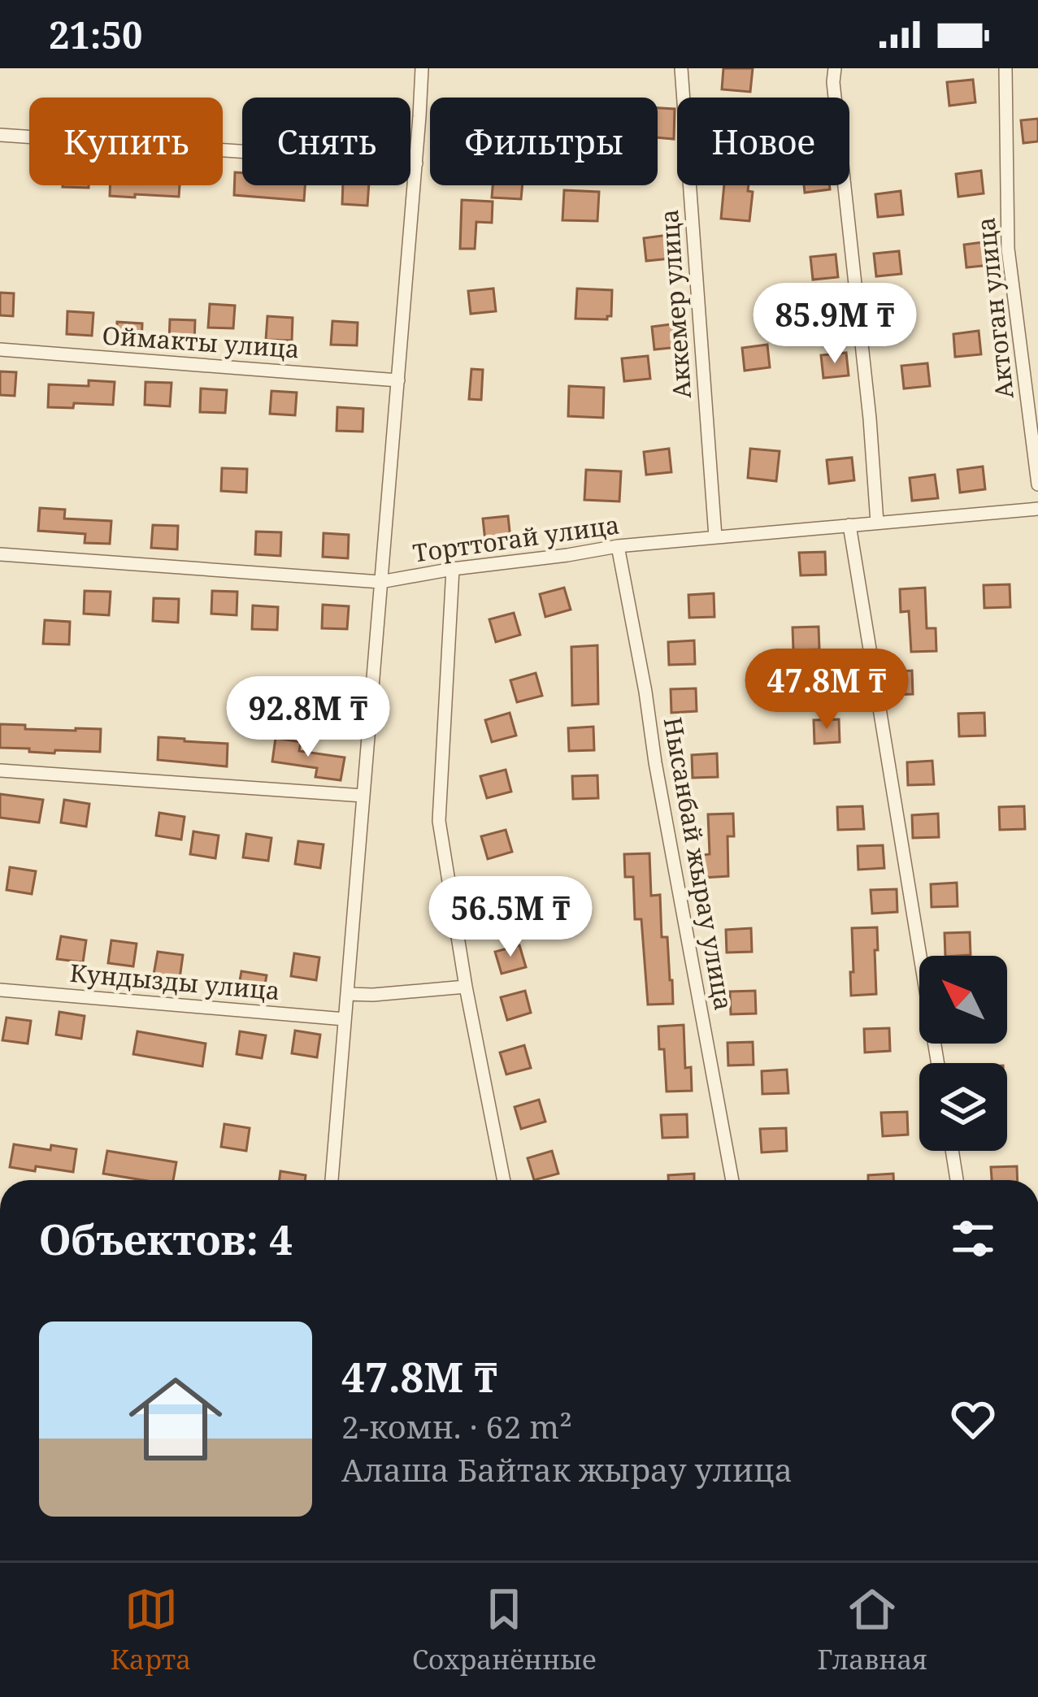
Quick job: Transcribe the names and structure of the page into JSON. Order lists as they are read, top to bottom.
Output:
{
  "streets": {
    "street": [
      "Аккемер улица",
      "Актоган улица",
      "Оймакты улица",
      "Торттогай улица",
      "Нысанбай жырау улица",
      "Кундызды улица"
    ]
  },
  "crossings": [
    ["Аккемер улица", "Торттогай улица"],
    ["Торттогай улица", "Нысанбай жырау улица"]
  ],
  "north": "top left",
  "page": {
    "status": "21:50",
    "chip": [
      "Купить",
      "Снять",
      "Фильтры",
      "Новое"
    ],
    "price": [
      "85.9M ₸",
      "47.8M ₸",
      "92.8M ₸",
      "56.5M ₸"
    ],
    "heading": "Объектов: 4",
    "list": [
      {
        "name": "47.8M ₸",
        "note": "2-комн. · 62 m² · Алаша Байтак жырау улица"
      }
    ],
    "tabs": ["Карта", "Сохранённые", "Главная"]
  }
}
